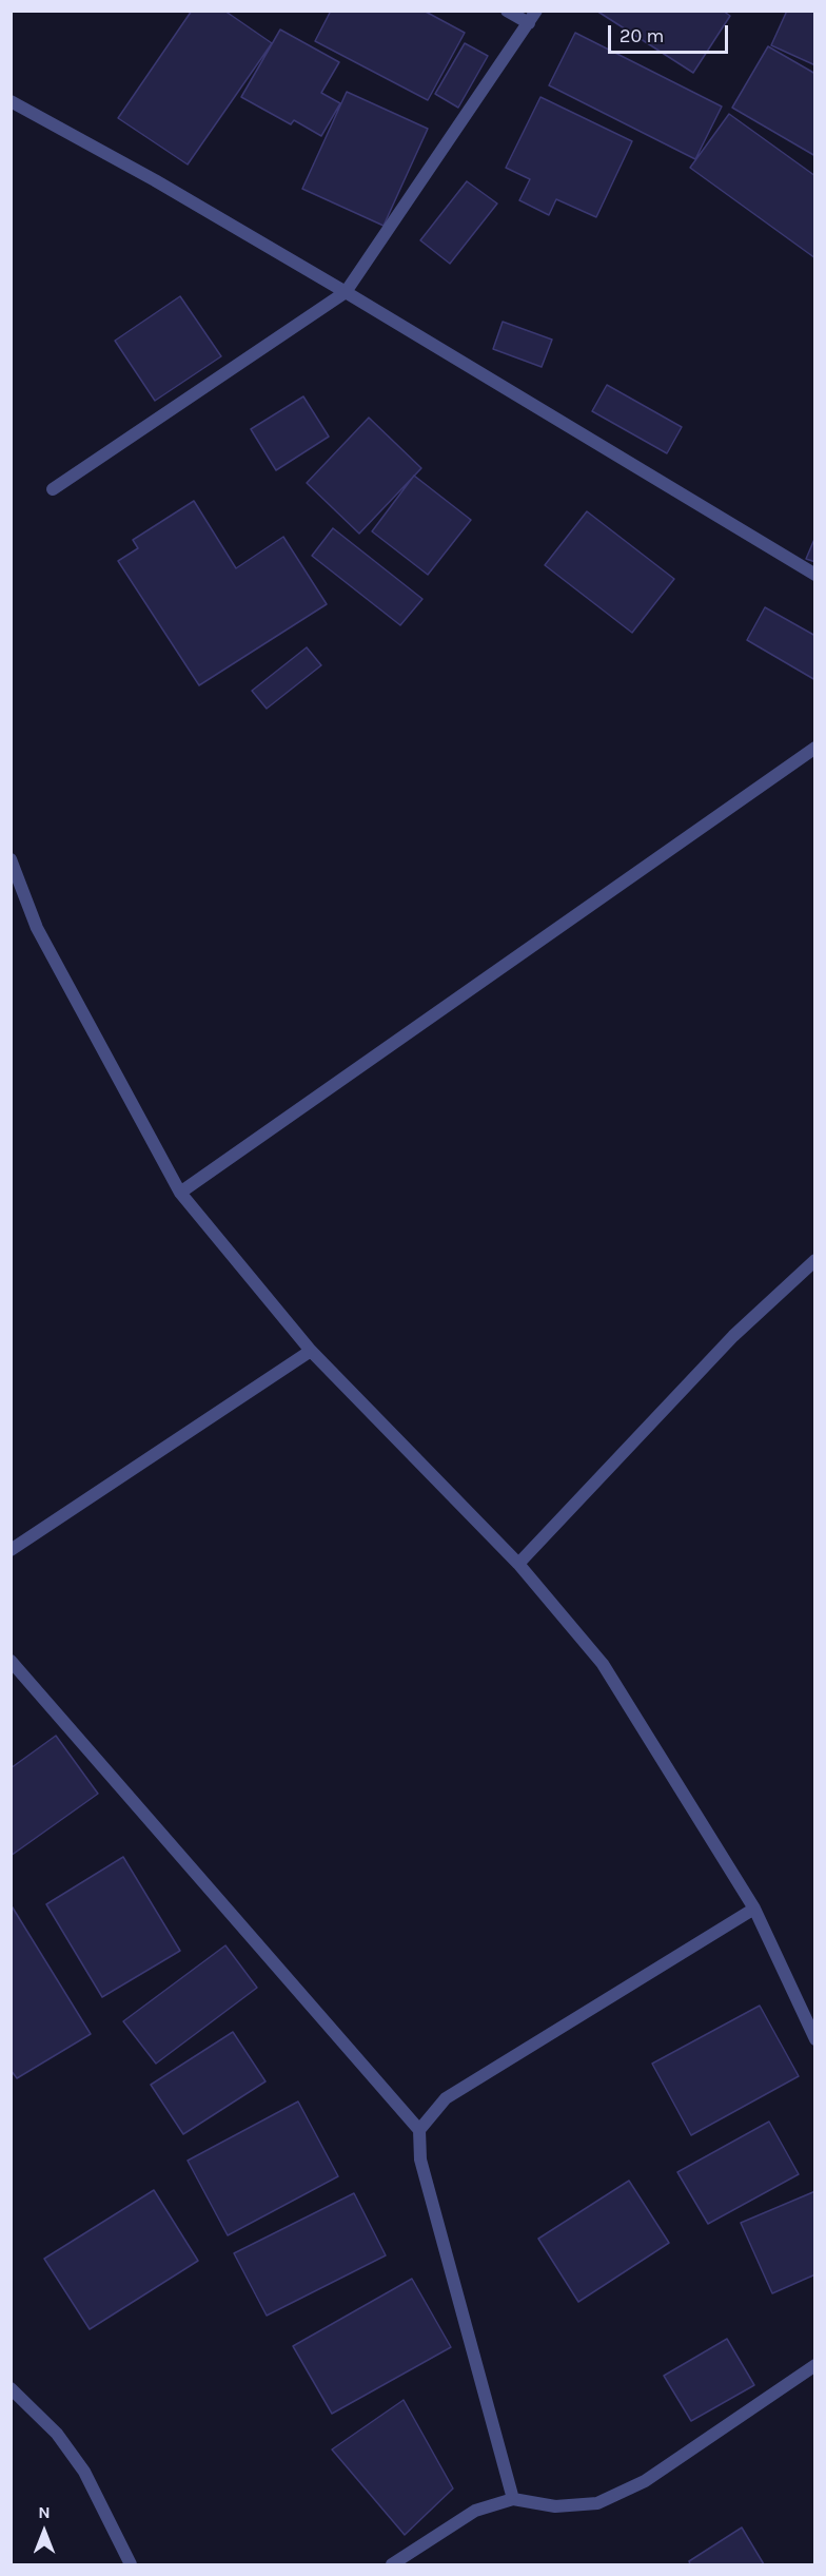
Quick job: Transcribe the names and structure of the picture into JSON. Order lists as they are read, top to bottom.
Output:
{
  "scale_bar": "20 m",
  "north": "top"
}
